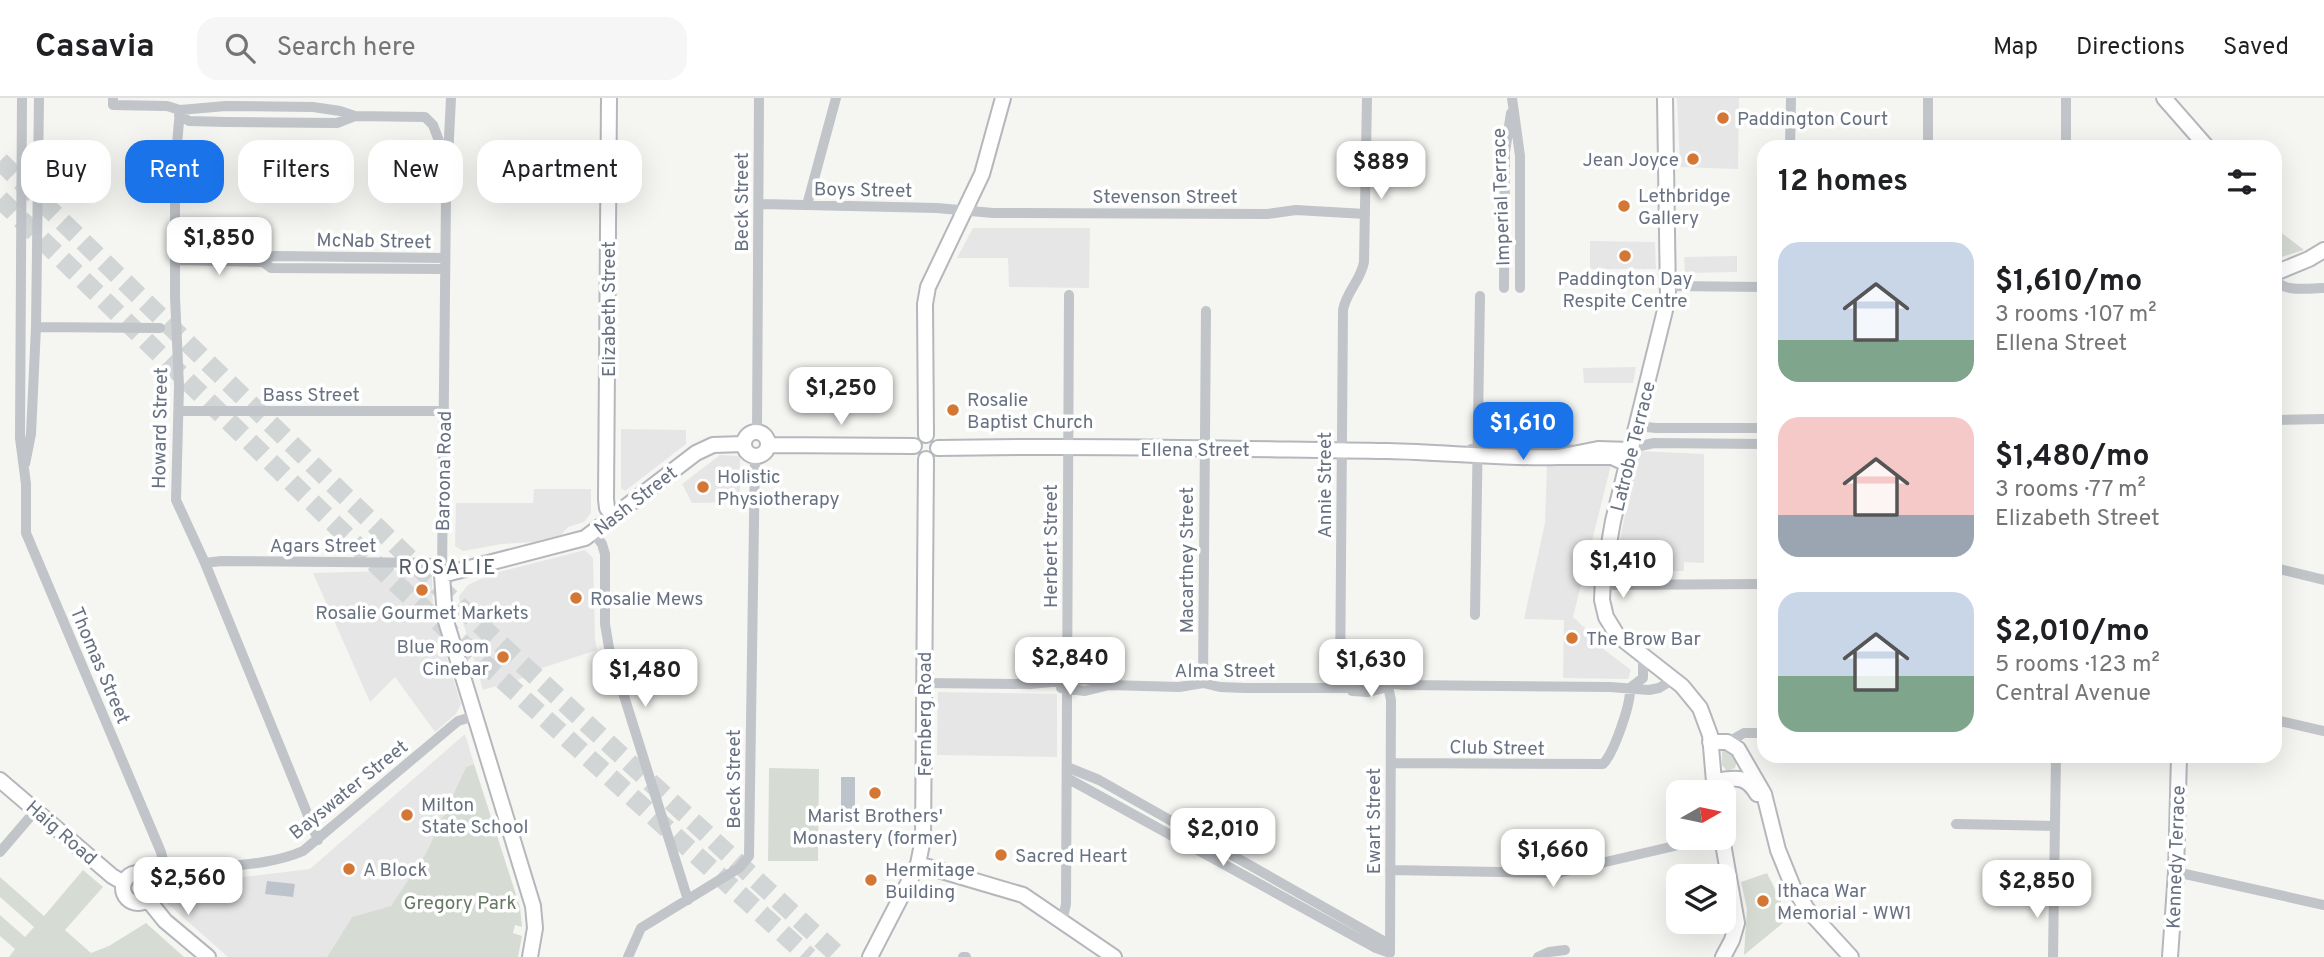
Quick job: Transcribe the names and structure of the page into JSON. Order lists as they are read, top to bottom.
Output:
{
  "streets": {
    "street": [
      "Boys Street",
      "Stevenson Street",
      "Imperial Terrace",
      "Beck Street",
      "McNab Street",
      "Elizabeth Street",
      "Bass Street",
      "Howard Street",
      "Latrobe Terrace",
      "Ellena Street",
      "Baroona Road",
      "Annie Street",
      "Nash Street",
      "Agars Street",
      "Herbert Street",
      "Macartney Street",
      "Thomas Street",
      "Alma Street",
      "Fernberg Road",
      "Club Street",
      "Bayswater Street",
      "Ewart Street",
      "Haig Road",
      "Kennedy Terrace"
    ]
  },
  "crossings": [
    ["Boys Street", "Stevenson Street"],
    ["Boys Street", "Beck Street"],
    ["Stevenson Street", "Annie Street"],
    ["Beck Street", "Nash Street"],
    ["McNab Street", "Howard Street"],
    ["McNab Street", "Baroona Road"],
    ["Elizabeth Street", "Nash Street"],
    ["Bass Street", "Howard Street"],
    ["Bass Street", "Baroona Road"],
    ["Howard Street", "Agars Street"],
    ["Howard Street", "Bayswater Street"],
    ["Latrobe Terrace", "Ellena Street"],
    ["Latrobe Terrace", "Alma Street"],
    ["Ellena Street", "Annie Street"],
    ["Ellena Street", "Herbert Street"],
    ["Ellena Street", "Macartney Street"],
    ["Ellena Street", "Fernberg Road"],
    ["Baroona Road", "Nash Street"],
    ["Baroona Road", "Agars Street"],
    ["Baroona Road", "Bayswater Street"],
    ["Annie Street", "Alma Street"],
    ["Nash Street", "Agars Street"],
    ["Herbert Street", "Alma Street"],
    ["Macartney Street", "Alma Street"],
    ["Thomas Street", "Bayswater Street"],
    ["Alma Street", "Fernberg Road"],
    ["Alma Street", "Club Street"],
    ["Alma Street", "Ewart Street"],
    ["Club Street", "Ewart Street"],
    ["Bayswater Street", "Haig Road"]
  ],
  "districts": ["ROSALIE"],
  "parks": ["Gregory Park"],
  "places": [
    "Paddington Court",
    "Jean Joyce",
    "Lethbridge Gallery",
    "Paddington Day Respite Centre",
    "Rosalie Baptist Church",
    "Holistic Physiotherapy",
    "Rosalie Gourmet Markets",
    "Rosalie Mews",
    "The Brow Bar",
    "Blue Room Cinebar",
    "Marist Brothers' Monastery (former)",
    "Milton State School",
    "Sacred Heart",
    "A Block",
    "Hermitage Building",
    "Ithaca War Memorial - WW1"
  ],
  "north": "right",
  "page": {
    "header": "Casavia",
    "search": "Search here",
    "nav": ["Map", "Directions", "Saved"],
    "chip": [
      "Buy",
      "Rent",
      "Filters",
      "New",
      "Apartment"
    ],
    "heading": "12 homes",
    "price": [
      "$889",
      "$1,850",
      "$1,250",
      "$1,610",
      "$1,410",
      "$2,840",
      "$1,630",
      "$1,480",
      "$2,010",
      "$1,660",
      "$2,560",
      "$2,850"
    ],
    "list": [
      {
        "name": "$1,610/mo",
        "note": "3 rooms · 107 m² · Ellena Street"
      },
      {
        "name": "$1,480/mo",
        "note": "3 rooms · 77 m² · Elizabeth Street"
      },
      {
        "name": "$2,010/mo",
        "note": "5 rooms · 123 m² · Central Avenue"
      }
    ]
  }
}
